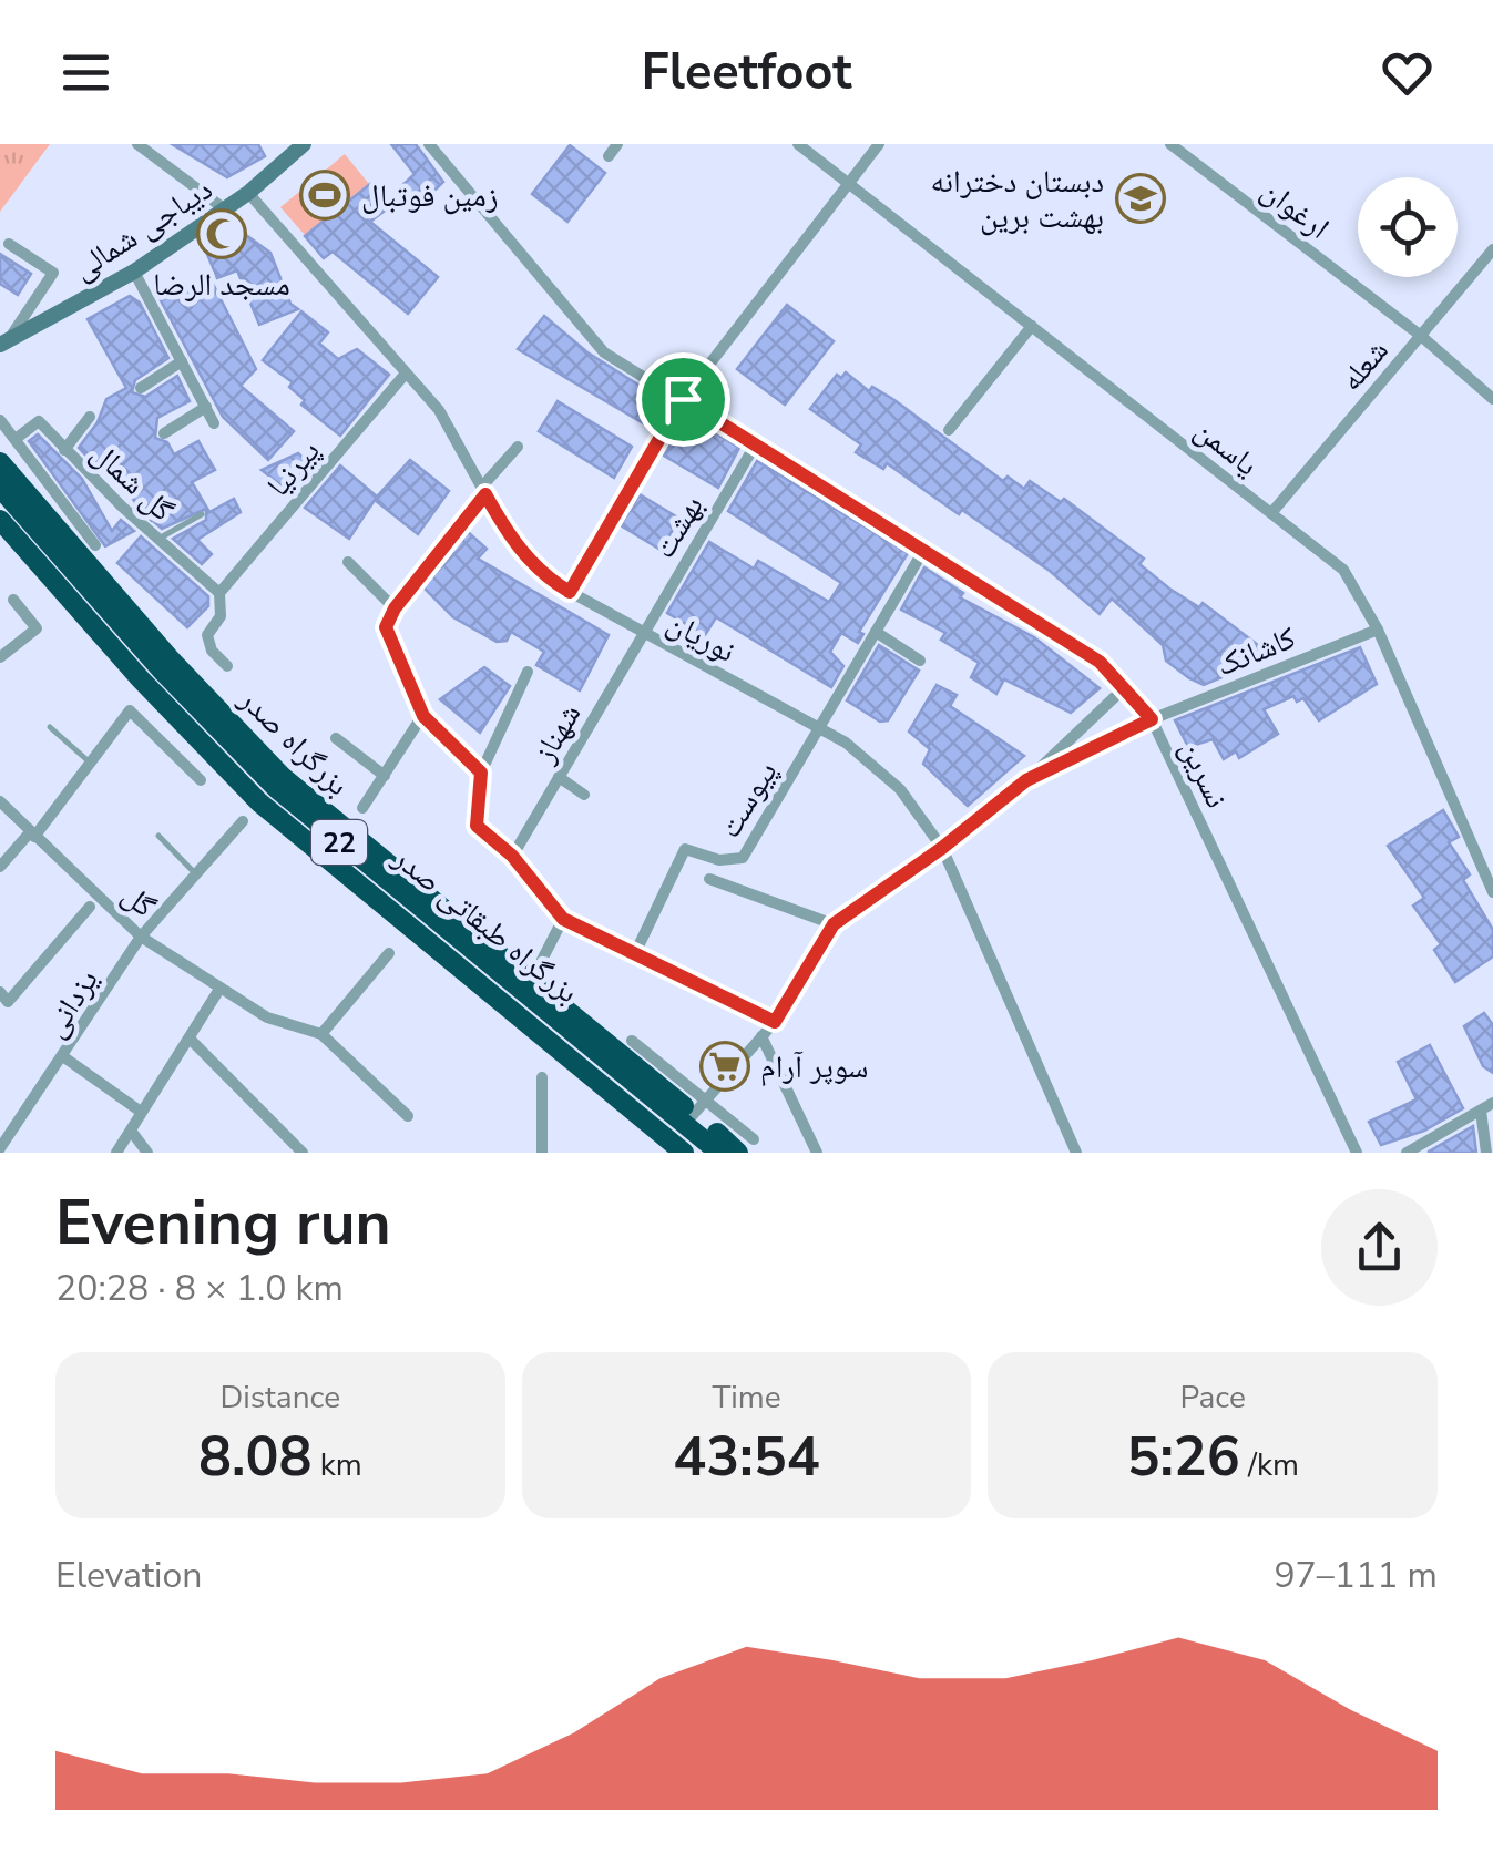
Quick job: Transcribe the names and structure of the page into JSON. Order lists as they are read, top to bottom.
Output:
{
  "streets": {
    "highway": ["بزرگراه صدر", "22", "بزرگراه طبقاتی صدر"],
    "main road": ["دیباجی شمالی"],
    "street": [
      "ارغوان",
      "شعله",
      "یاسمن",
      "پیرنیا",
      "گل شمال",
      "بهشت",
      "نوریان",
      "کاشانک",
      "شهناز",
      "نسرین",
      "پیوست",
      "گل",
      "یزدانی"
    ]
  },
  "crossings": [
    ["ارغوان", "شعله"],
    ["دیباجی شمالی", "نوریان"],
    ["شعله", "یاسمن"],
    ["یاسمن", "کاشانک"],
    ["پیرنیا", "گل شمال"],
    ["پیرنیا", "نوریان"],
    ["بهشت", "نوریان"],
    ["بهشت", "شهناز"],
    ["بهشت", "نسرین"],
    ["نوریان", "شهناز"],
    ["نوریان", "پیوست"],
    ["کاشانک", "نسرین"],
    ["بزرگراه صدر", "بزرگراه طبقاتی صدر"],
    ["گل", "یزدانی"]
  ],
  "places": {
    "sports": ["زمین فوتبال"],
    "school or university": ["دبستان دخترانه بهشت برین"],
    "mosque": ["مسجد الرضا"],
    "supermarket": ["سوپر آرام"]
  },
  "page": {
    "header": "Fleetfoot",
    "heading": ["Evening run", "20:28 · 8 × 1.0 km"],
    "stats": [
      ["Distance", "8.08 km"],
      ["Time", "43:54"],
      ["Pace", "5:26 /km"]
    ],
    "chart": ["Elevation", "97–111 m"]
  }
}
